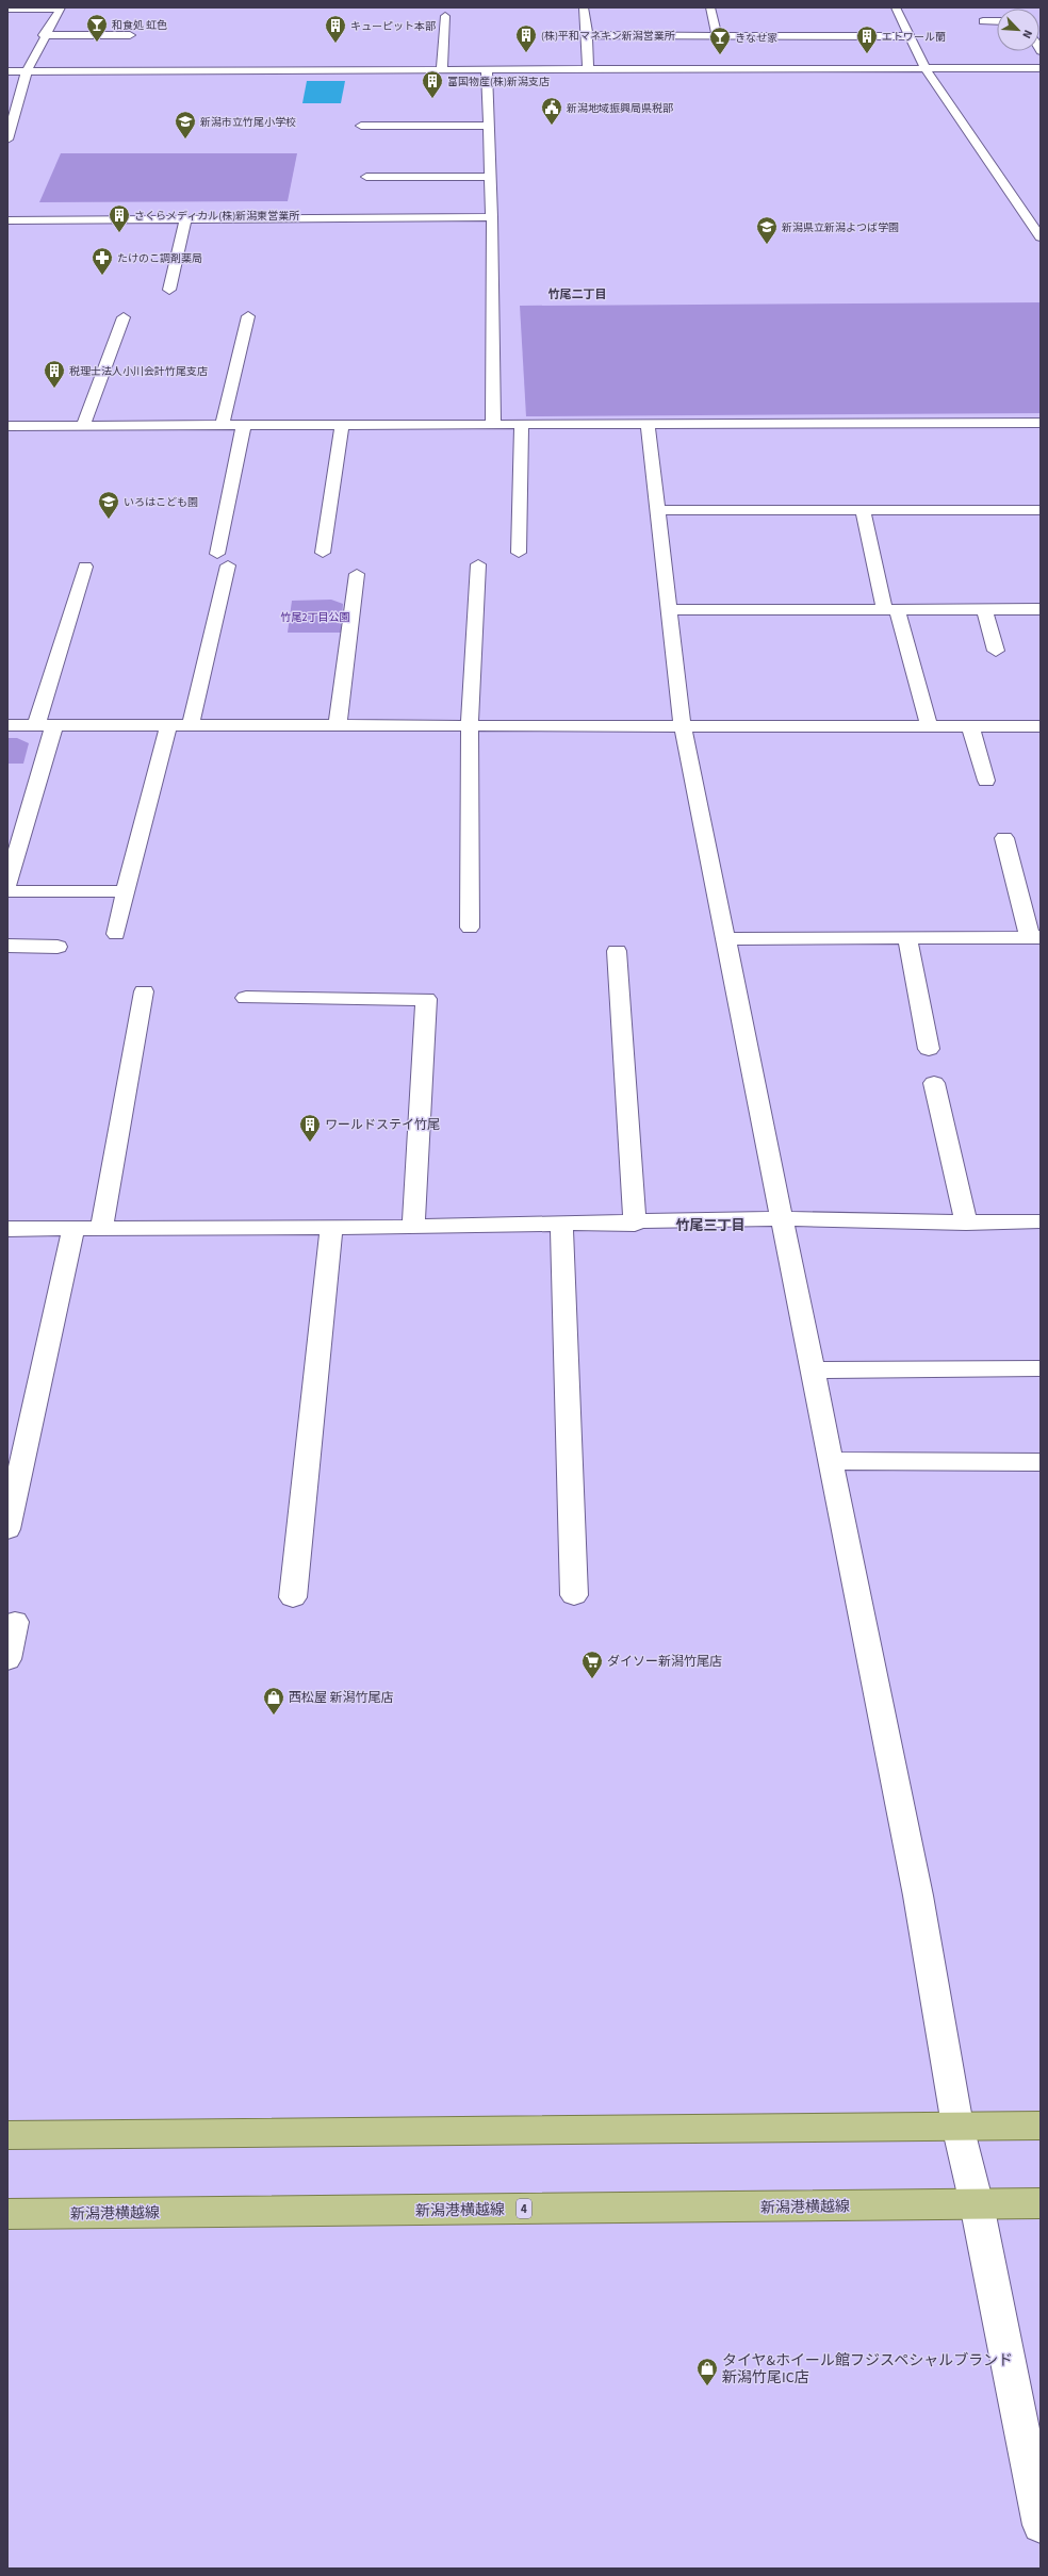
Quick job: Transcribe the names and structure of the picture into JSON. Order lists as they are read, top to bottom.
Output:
{
  "streets": {
    "main road": ["新潟港横越線", "4"]
  },
  "districts": ["竹尾二丁目", "竹尾三丁目"],
  "parks": ["竹尾2丁目公園"],
  "places": {
    "bar": ["和食処 虹色", "きなせ家"],
    "building": [
      "キューピット本部",
      "(株)平和マネキン新潟営業所",
      "エトワール蘭",
      "富国物産(株)新潟支店",
      "さくらメディカル(株)新潟東営業所",
      "税理士法人小川会計竹尾支店",
      "ワールドステイ竹尾"
    ],
    "public building": ["新潟地域振興局県税部"],
    "school or university": ["新潟市立竹尾小学校", "新潟県立新潟よつば学園", "いろはこども園"],
    "pharmacy": ["たけのこ調剤薬局"],
    "supermarket": ["ダイソー新潟竹尾店"],
    "shop": ["西松屋 新潟竹尾店", "タイヤ&ホイール館フジスペシャルブランド 新潟竹尾IC店"]
  },
  "north": "bottom right"
}
